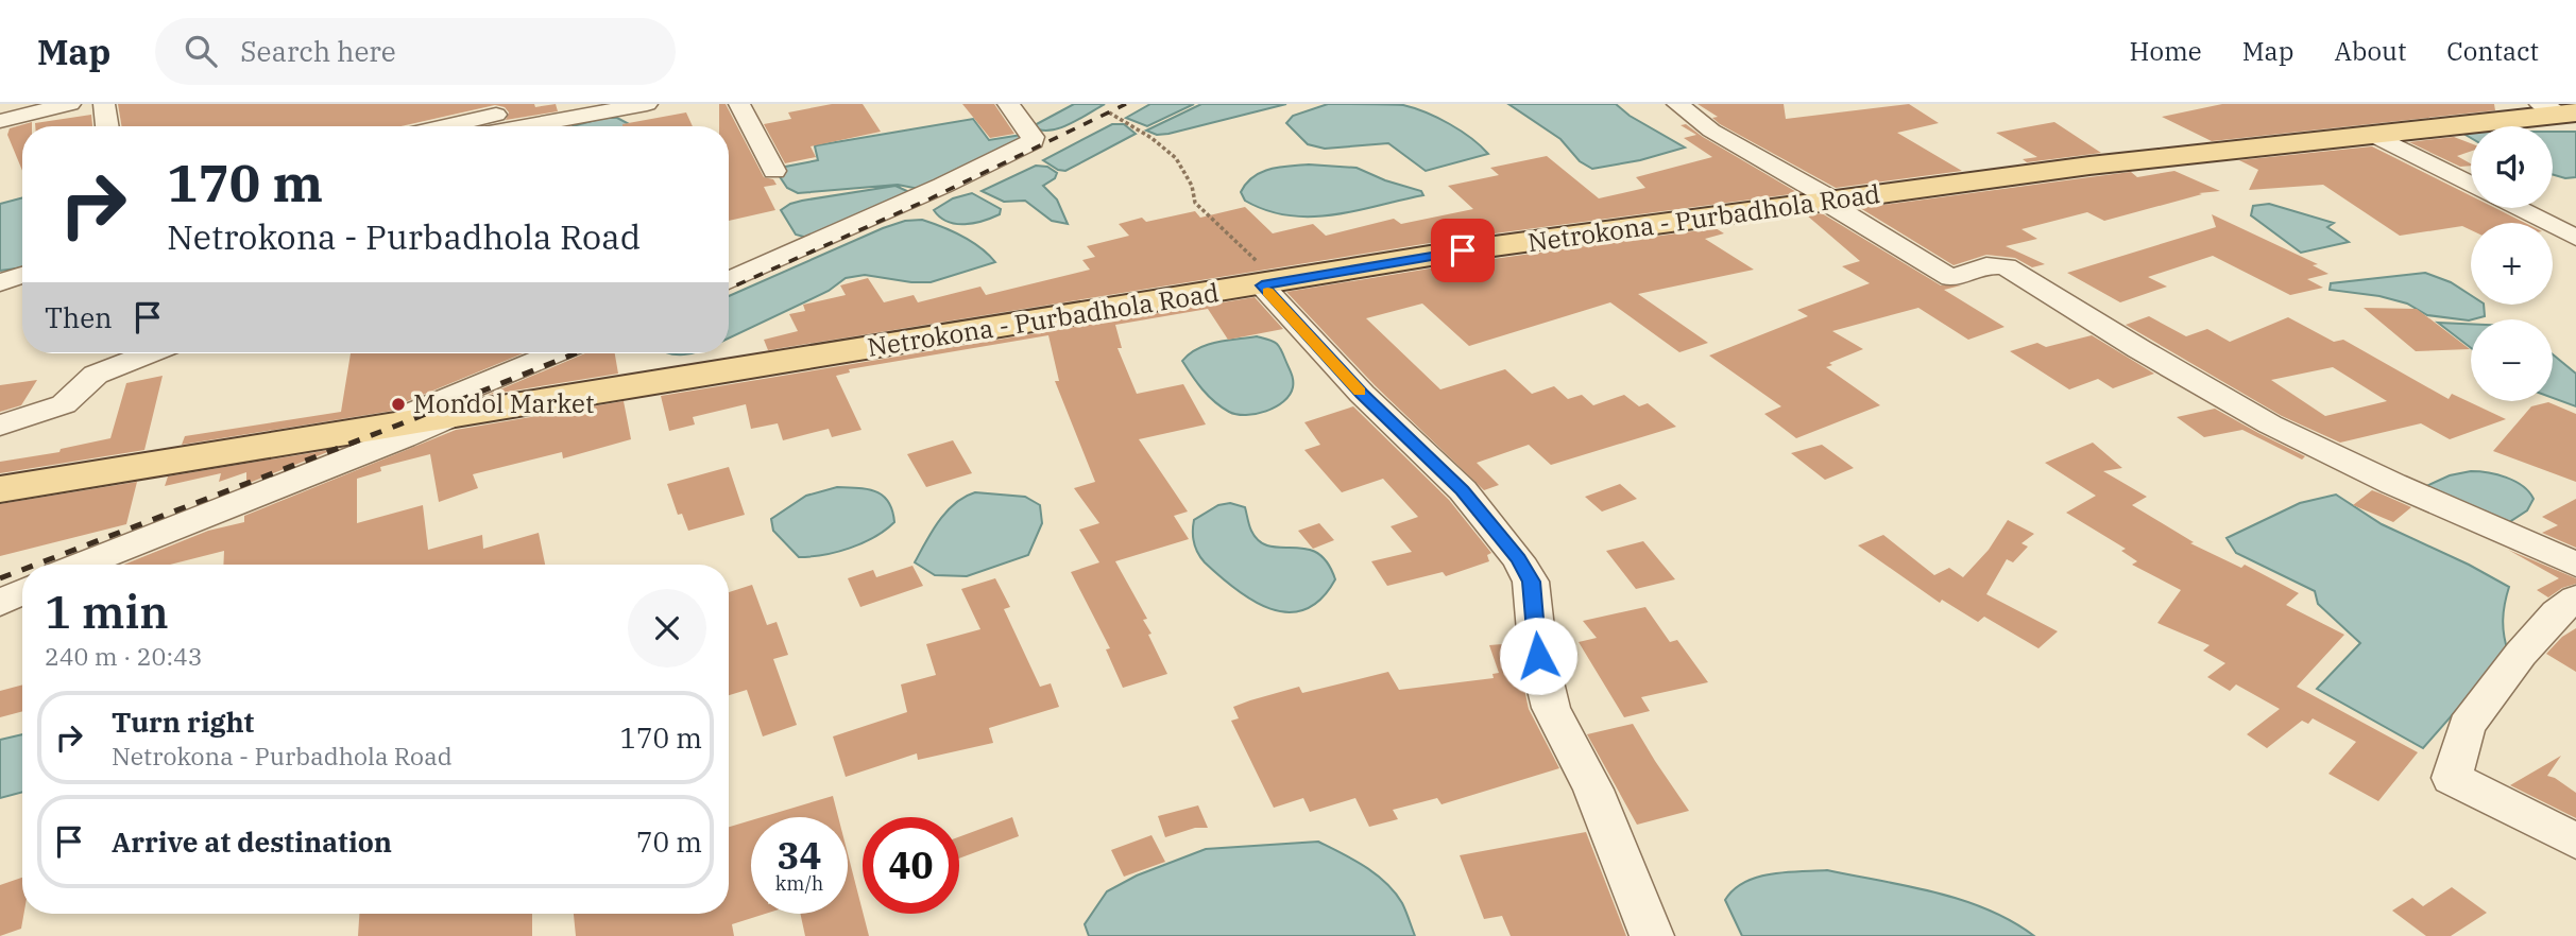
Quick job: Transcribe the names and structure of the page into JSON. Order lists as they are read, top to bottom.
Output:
{
  "streets": {
    "main road": ["Netrokona - Purbadhola Road"]
  },
  "places": ["Mondol Market"],
  "page": {
    "header": "Map",
    "search": "Search here",
    "nav": [
      "Home",
      "Map",
      "About",
      "Contact"
    ],
    "map_buttons": ["+", "−"],
    "turn": ["170 m", "Netrokona - Purbadhola Road"],
    "then": "Then",
    "heading": ["1 min", "240 m · 20:43"],
    "list": [
      {
        "name": "Turn right",
        "note": "Netrokona - Purbadhola Road",
        "value": "170 m"
      },
      {
        "name": "Arrive at destination",
        "value": "70 m"
      }
    ],
    "speed": "34 km/h",
    "limit": "40"
  }
}
